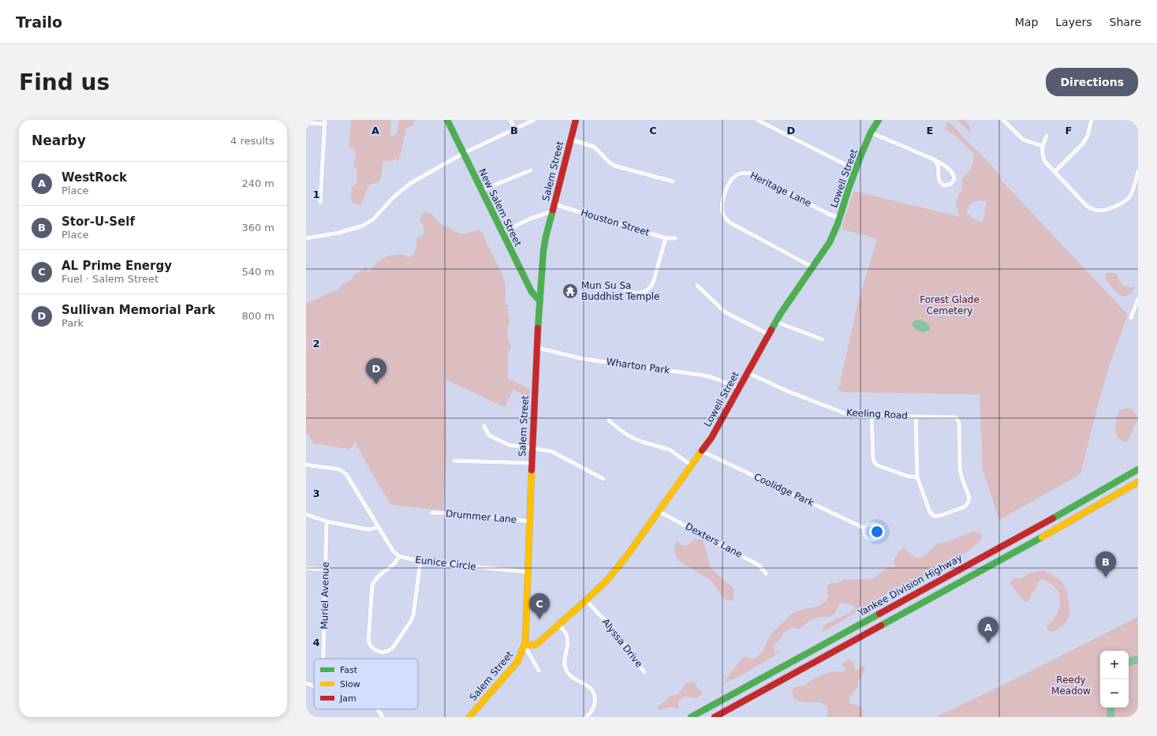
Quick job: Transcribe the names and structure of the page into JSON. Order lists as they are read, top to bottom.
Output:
{
  "streets": {
    "main road": [
      "Salem Street",
      "Lowell Street",
      "New Salem Street",
      "Yankee Division Highway"
    ],
    "street": [
      "Heritage Lane",
      "Houston Street",
      "Wharton Park",
      "Keeling Road",
      "Coolidge Park",
      "Drummer Lane",
      "Dexters Lane",
      "Eunice Circle",
      "Muriel Avenue",
      "Alyssa Drive"
    ]
  },
  "crossings": [
    ["Salem Street", "Lowell Street"],
    ["Salem Street", "New Salem Street"],
    ["Salem Street", "Houston Street"],
    ["Salem Street", "Wharton Park"],
    ["Salem Street", "Drummer Lane"],
    ["Salem Street", "Eunice Circle"],
    ["Lowell Street", "Heritage Lane"],
    ["Lowell Street", "Wharton Park"],
    ["Lowell Street", "Keeling Road"],
    ["Lowell Street", "Coolidge Park"],
    ["Lowell Street", "Dexters Lane"],
    ["Lowell Street", "Alyssa Drive"]
  ],
  "parks": ["Forest Glade Cemetery", "Reedy Meadow"],
  "places": {
    "temple": ["Mun Su Sa Buddhist Temple"]
  },
  "legend": ["Fast", "Slow", "Jam"],
  "page": {
    "header": "Trailo",
    "nav": ["Map", "Layers", "Share"],
    "buttons": "Directions",
    "title": "Find us",
    "heading": ["Nearby", "4 results"],
    "list": [
      {
        "mark": "A",
        "name": "WestRock",
        "note": "Place",
        "value": "240 m"
      },
      {
        "mark": "B",
        "name": "Stor-U-Self",
        "note": "Place",
        "value": "360 m"
      },
      {
        "mark": "C",
        "name": "AL Prime Energy",
        "note": "Fuel · Salem Street",
        "value": "540 m"
      },
      {
        "mark": "D",
        "name": "Sullivan Memorial Park",
        "note": "Park",
        "value": "800 m"
      }
    ],
    "pins": [
      "D",
      "B",
      "C",
      "A"
    ],
    "map_buttons": ["+", "−"]
  },
  "grid": {
    "columns": [
      "A",
      "B",
      "C",
      "D",
      "E",
      "F"
    ],
    "rows": [
      "1",
      "2",
      "3",
      "4"
    ]
  }
}
